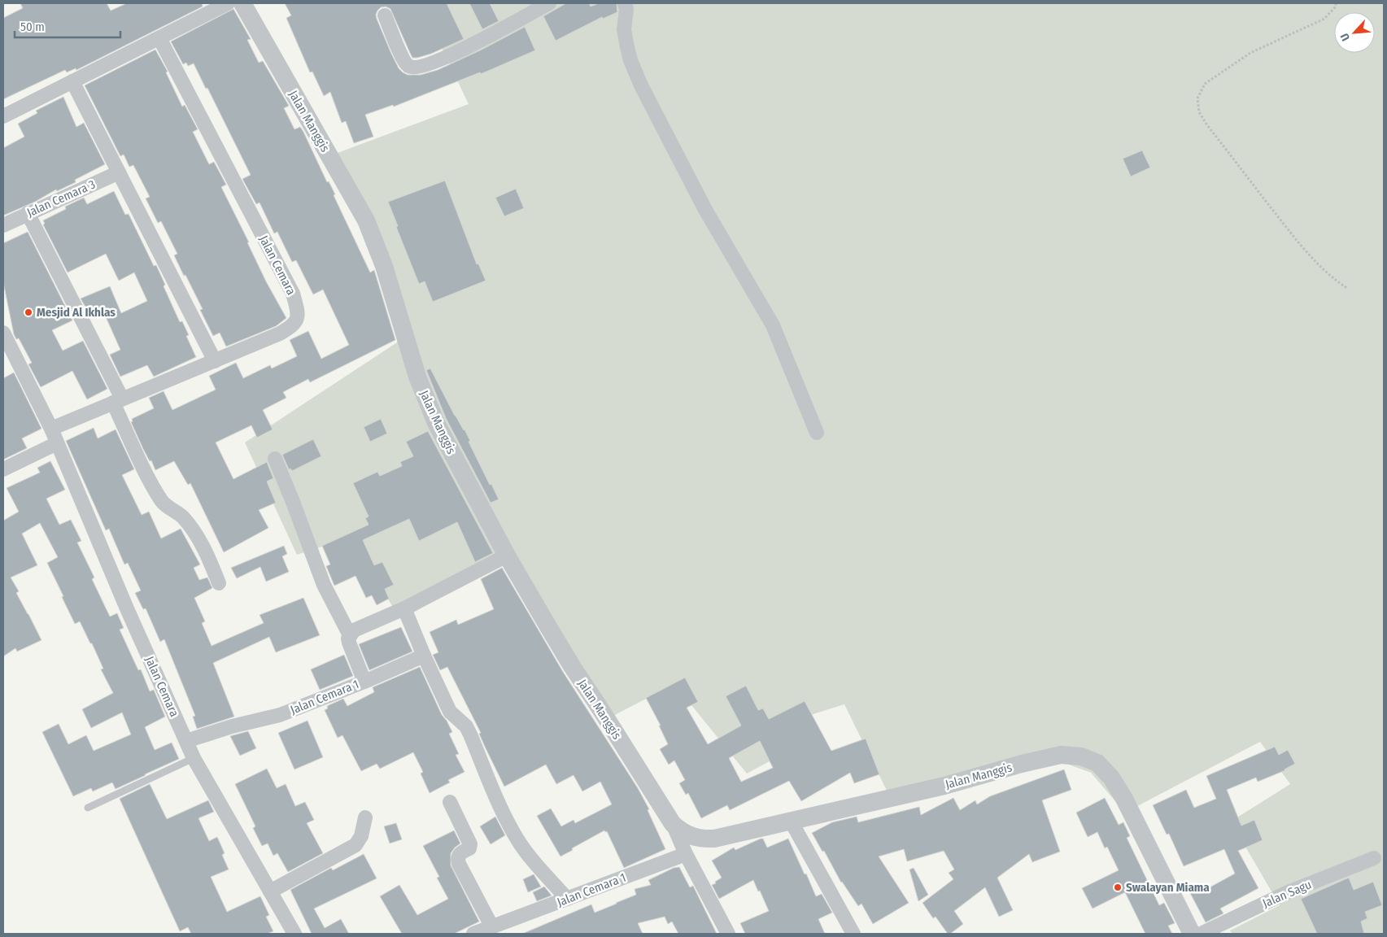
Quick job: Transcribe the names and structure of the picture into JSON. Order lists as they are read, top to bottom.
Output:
{
  "streets": {
    "street": [
      "Jalan Manggis",
      "Jalan Cemara 3",
      "Jalan Cemara",
      "Jalan Cemara 1",
      "Jalan Sagu"
    ]
  },
  "crossings": [
    ["Jalan Manggis", "Jalan Cemara 1"],
    ["Jalan Cemara", "Jalan Cemara 1"]
  ],
  "places": ["Mesjid Al Ikhlas", "Swalayan Miama"],
  "scale_bar": "50 m",
  "north": "bottom left"
}
